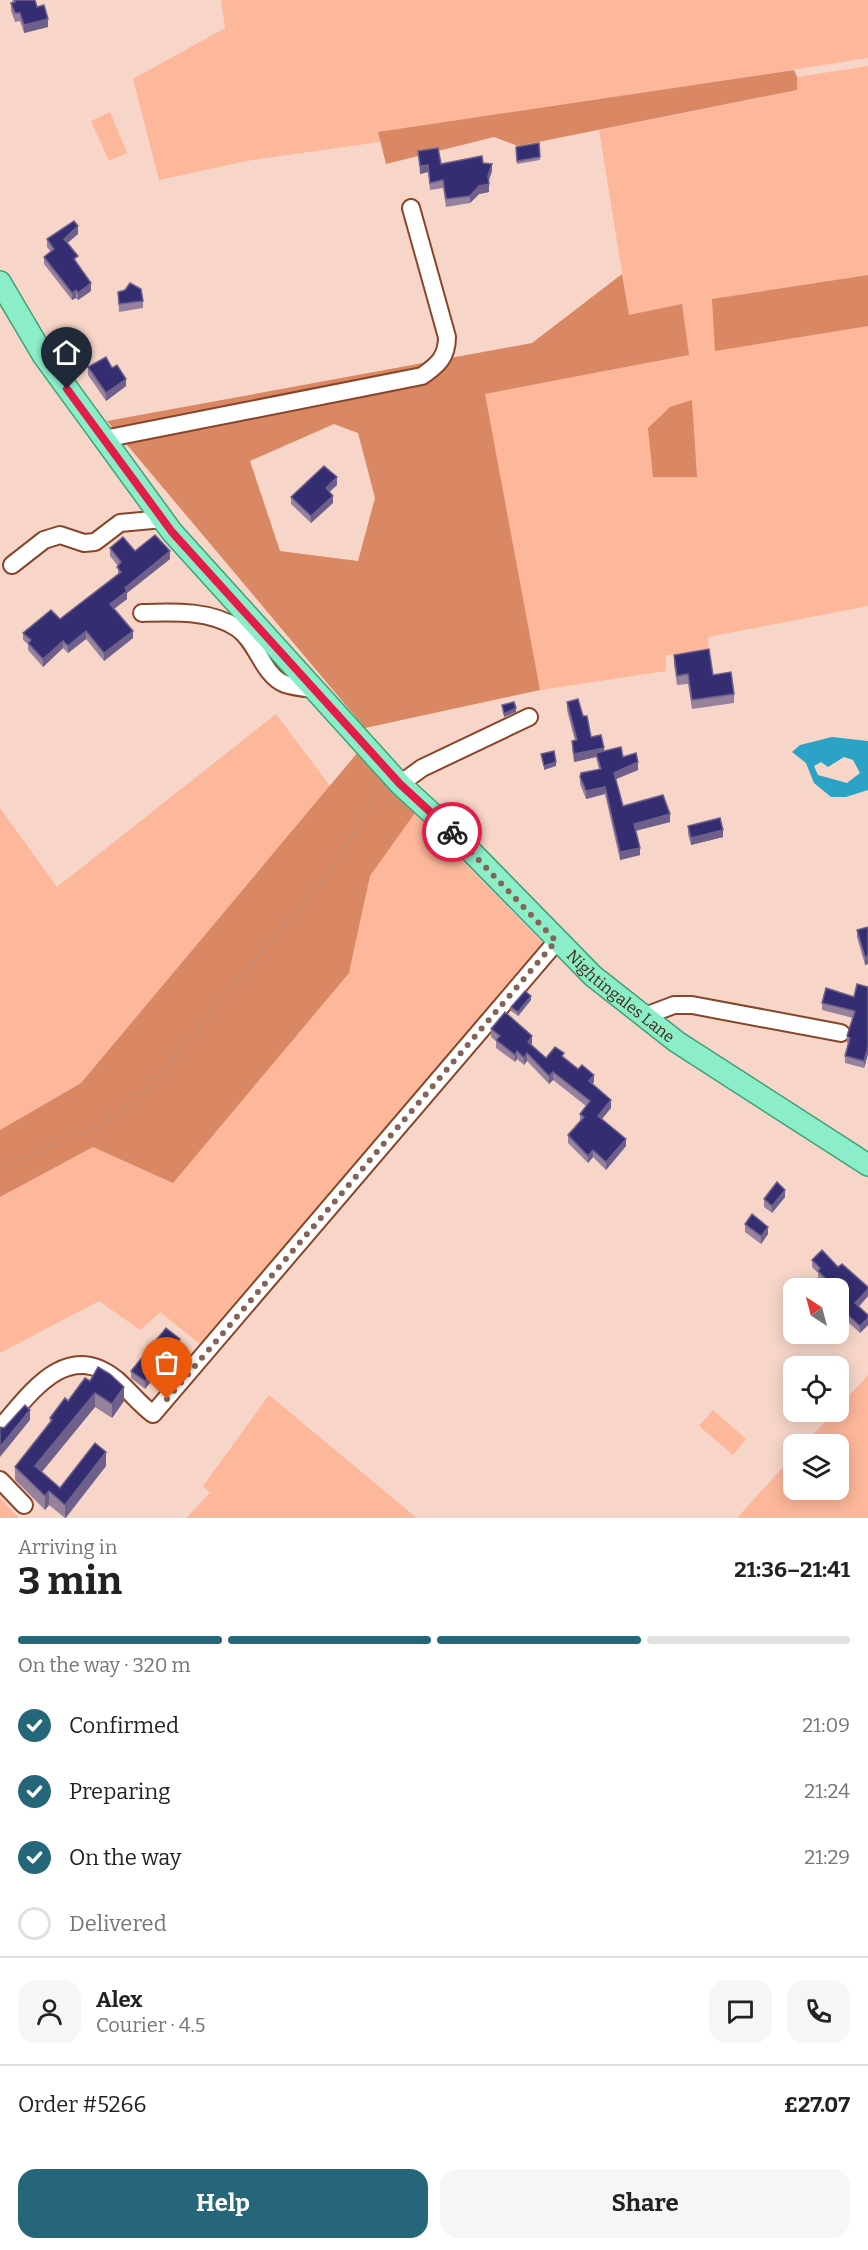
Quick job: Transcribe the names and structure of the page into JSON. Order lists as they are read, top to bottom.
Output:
{
  "streets": {
    "main road": ["Nightingales Lane"]
  },
  "north": "top left",
  "page": {
    "heading": ["3 min", "Arriving in", "21:36–21:41"],
    "panel": [
      "Alex",
      "Courier · 4.5",
      "Order #5266",
      "£27.07"
    ],
    "bar": "On the way · 320 m",
    "list": [
      ["Confirmed", "21:09"],
      ["Preparing", "21:24"],
      ["On the way", "21:29"],
      "Delivered"
    ],
    "buttons": ["Help", "Share"]
  }
}
